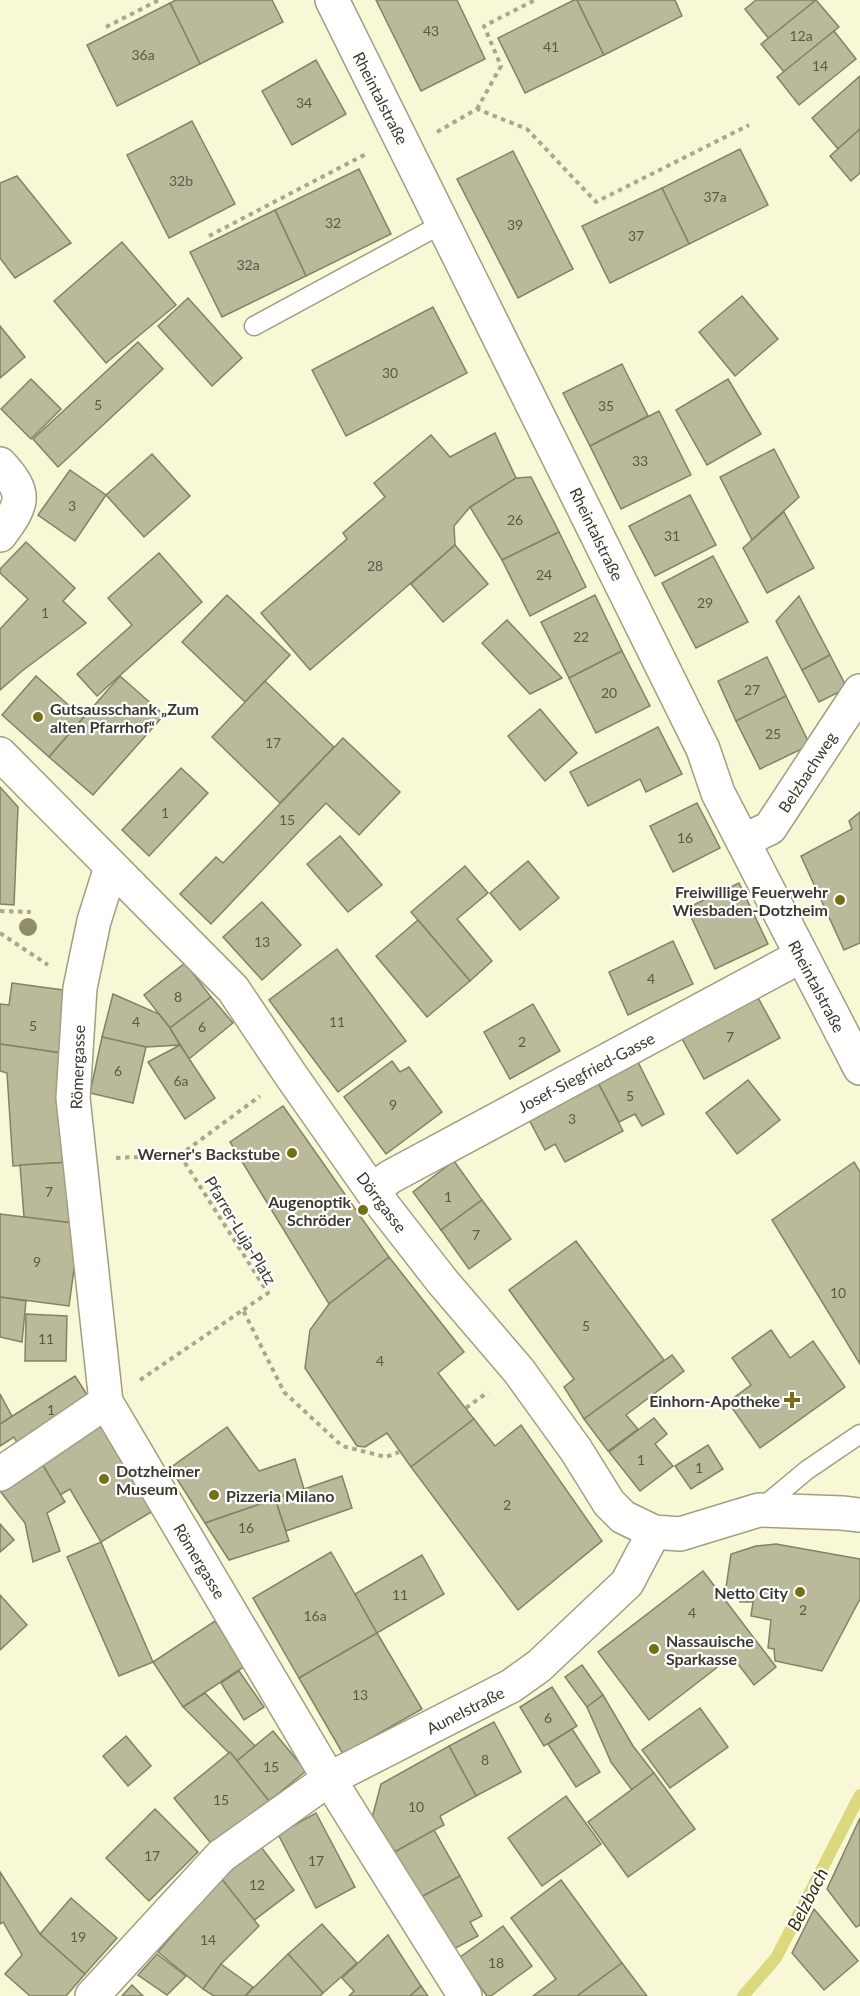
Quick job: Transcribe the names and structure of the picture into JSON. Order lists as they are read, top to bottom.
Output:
{
  "streets": {
    "street": [
      "Rheintalstraße",
      "Belzbachweg",
      "Römergasse",
      "Josef-Siegfried-Gasse",
      "Dörrgasse",
      "Aunelstraße"
    ],
    "path": ["Pfarrer-Luja-Platz"]
  },
  "crossings": [
    ["Rheintalstraße", "Belzbachweg"],
    ["Rheintalstraße", "Josef-Siegfried-Gasse"],
    ["Römergasse", "Dörrgasse"],
    ["Römergasse", "Pfarrer-Luja-Platz"],
    ["Römergasse", "Aunelstraße"],
    ["Josef-Siegfried-Gasse", "Dörrgasse"],
    ["Dörrgasse", "Aunelstraße"]
  ],
  "water": ["Belzbach"],
  "places": {
    "other": [
      "Gutsausschank „Zum alten Pfarrhof“",
      "Freiwillige Feuerwehr Wiesbaden-Dotzheim",
      "Werner's Backstube",
      "Augenoptik Schröder",
      "Dotzheimer Museum",
      "Pizzeria Milano",
      "Netto City",
      "Nassauische Sparkasse"
    ],
    "health": ["Einhorn-Apotheke"]
  },
  "house_numbers": [
    "43",
    "12a",
    "41",
    "36a",
    "14",
    "34",
    "32b",
    "37a",
    "32",
    "39",
    "37",
    "32a",
    "30",
    "5",
    "35",
    "33",
    "3",
    "26",
    "31",
    "28",
    "24",
    "29",
    "1",
    "22",
    "27",
    "20",
    "25",
    "17",
    "1",
    "15",
    "16",
    "13",
    "4",
    "8",
    "4",
    "11",
    "5",
    "6",
    "7",
    "2",
    "6",
    "6a",
    "5",
    "9",
    "3",
    "7",
    "1",
    "7",
    "9",
    "10",
    "5",
    "11",
    "4",
    "1",
    "1",
    "1",
    "2",
    "16",
    "11",
    "2",
    "4",
    "16a",
    "13",
    "6",
    "8",
    "15",
    "15",
    "10",
    "17",
    "17",
    "12",
    "19",
    "14",
    "18"
  ]
}
